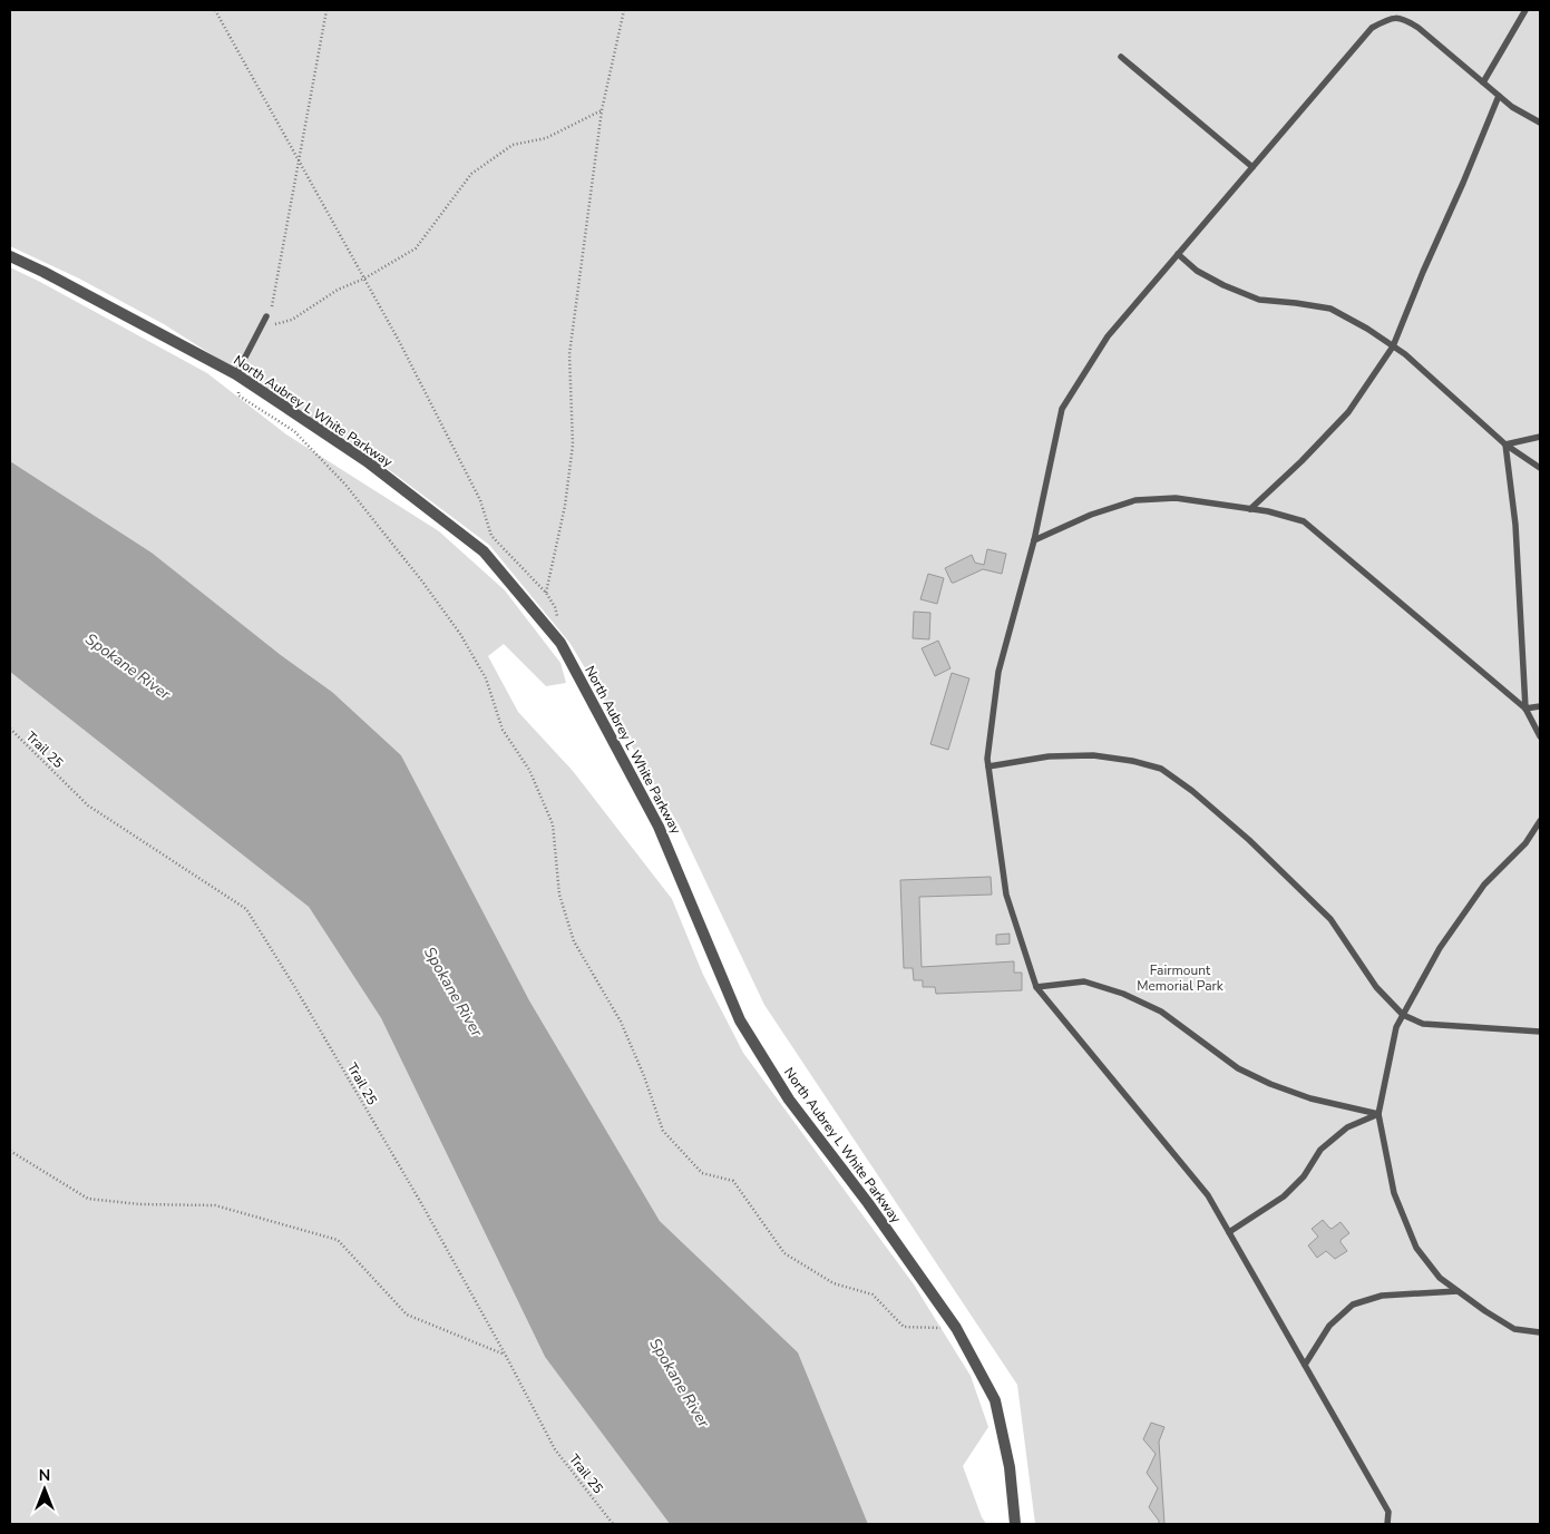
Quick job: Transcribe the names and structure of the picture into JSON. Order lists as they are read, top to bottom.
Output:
{
  "streets": {
    "street": ["North Aubrey L White Parkway"],
    "path": ["Trail 25"]
  },
  "water": ["Spokane River"],
  "parks": ["Fairmount Memorial Park"],
  "north": "top"
}
